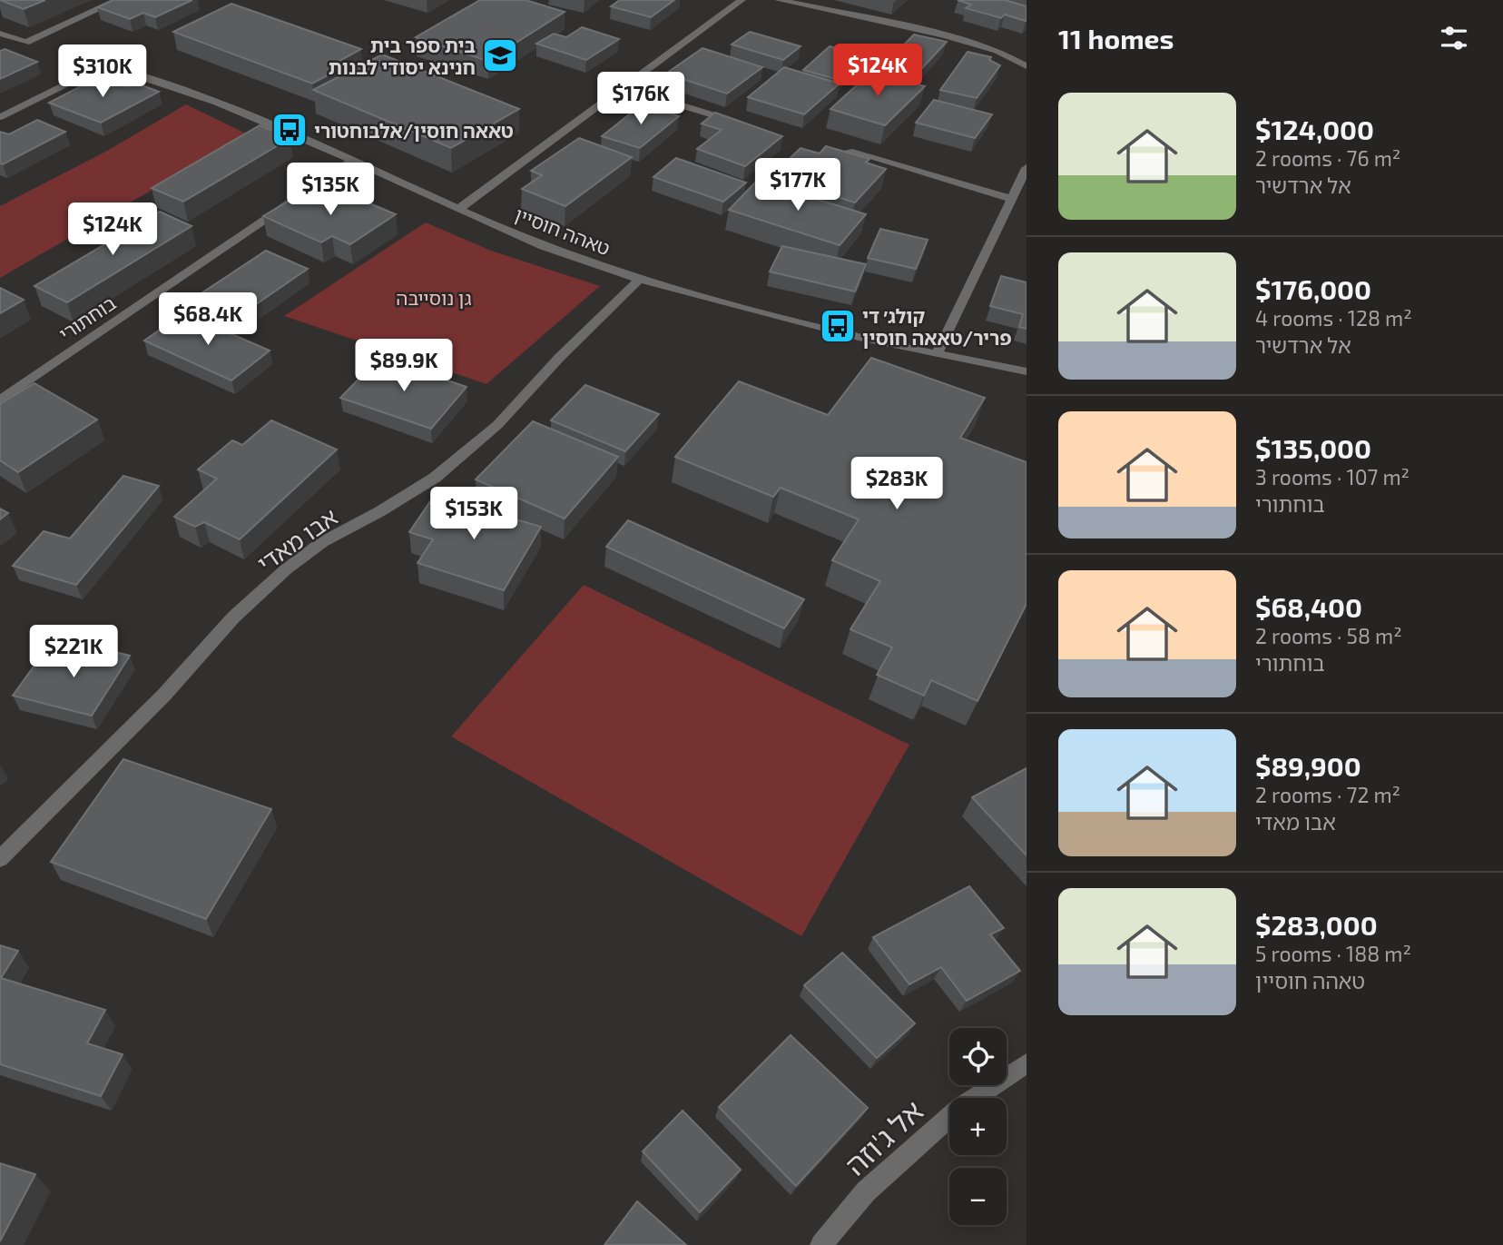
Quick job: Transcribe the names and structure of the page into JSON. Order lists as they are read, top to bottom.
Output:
{
  "streets": {
    "street": [
      "טאהה חוסיין",
      "בוחתורי",
      "אבו מאדי",
      "אל ג'וזה"
    ]
  },
  "crossings": [
    ["טאהה חוסיין", "בוחתורי"],
    ["טאהה חוסיין", "אבו מאדי"]
  ],
  "parks": ["גן נוסייבה"],
  "places": {
    "school or university": ["בית ספר בית חנינא יסודי לבנות"],
    "bus stop": ["טאאה חוסין/אלבוחטורי", "קולג׳ די פריר/טאאה חוסין"]
  },
  "page": {
    "heading": "11 homes",
    "price": [
      "$124K",
      "$310K",
      "$176K",
      "$177K",
      "$135K",
      "$124K",
      "$68.4K",
      "$89.9K",
      "$283K",
      "$153K",
      "$221K"
    ],
    "list": [
      {
        "name": "$124,000",
        "note": "2 rooms · 76 m² · אל ארדשיר"
      },
      {
        "name": "$176,000",
        "note": "4 rooms · 128 m² · אל ארדשיר"
      },
      {
        "name": "$135,000",
        "note": "3 rooms · 107 m² · בוחתורי"
      },
      {
        "name": "$68,400",
        "note": "2 rooms · 58 m² · בוחתורי"
      },
      {
        "name": "$89,900",
        "note": "2 rooms · 72 m² · אבו מאדי"
      },
      {
        "name": "$283,000",
        "note": "5 rooms · 188 m² · טאהה חוסיין"
      }
    ],
    "map_buttons": ["+", "−"]
  }
}
